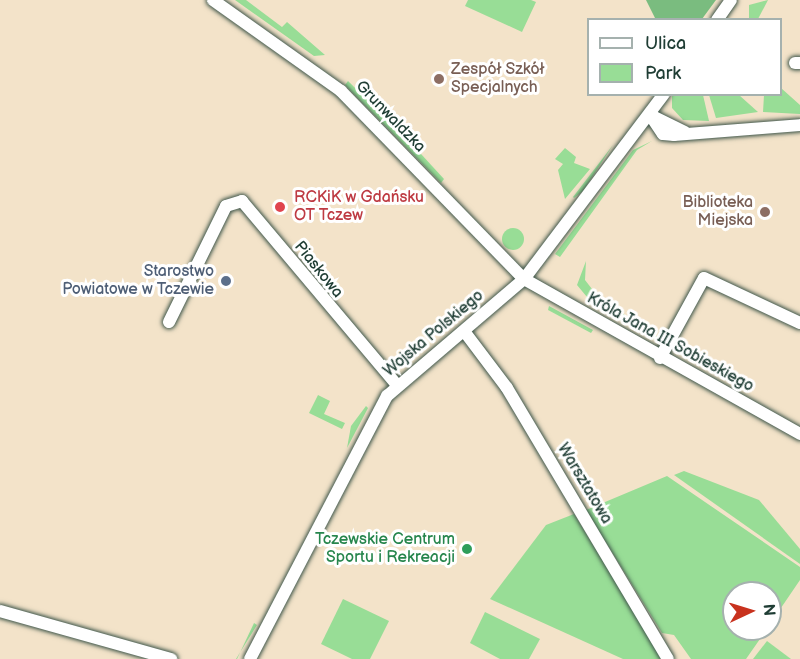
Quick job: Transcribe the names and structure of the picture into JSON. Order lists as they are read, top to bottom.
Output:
{
  "streets": {
    "street": [
      "Grunwaldzka",
      "Piaskowa",
      "Wojska Polskiego",
      "Króla Jana III Sobieskiego",
      "Warsztatowa"
    ]
  },
  "crossings": [
    ["Grunwaldzka", "Wojska Polskiego"],
    ["Grunwaldzka", "Króla Jana III Sobieskiego"],
    ["Piaskowa", "Wojska Polskiego"],
    ["Wojska Polskiego", "Króla Jana III Sobieskiego"],
    ["Wojska Polskiego", "Warsztatowa"]
  ],
  "places": [
    "Zespół Szkół Specjalnych",
    "RCKiK w Gdańsku OT Tczew",
    "Biblioteka Miejska",
    "Starostwo Powiatowe w Tczewie",
    "Tczewskie Centrum Sportu i Rekreacji"
  ],
  "legend": ["Ulica", "Park"],
  "north": "right"
}
